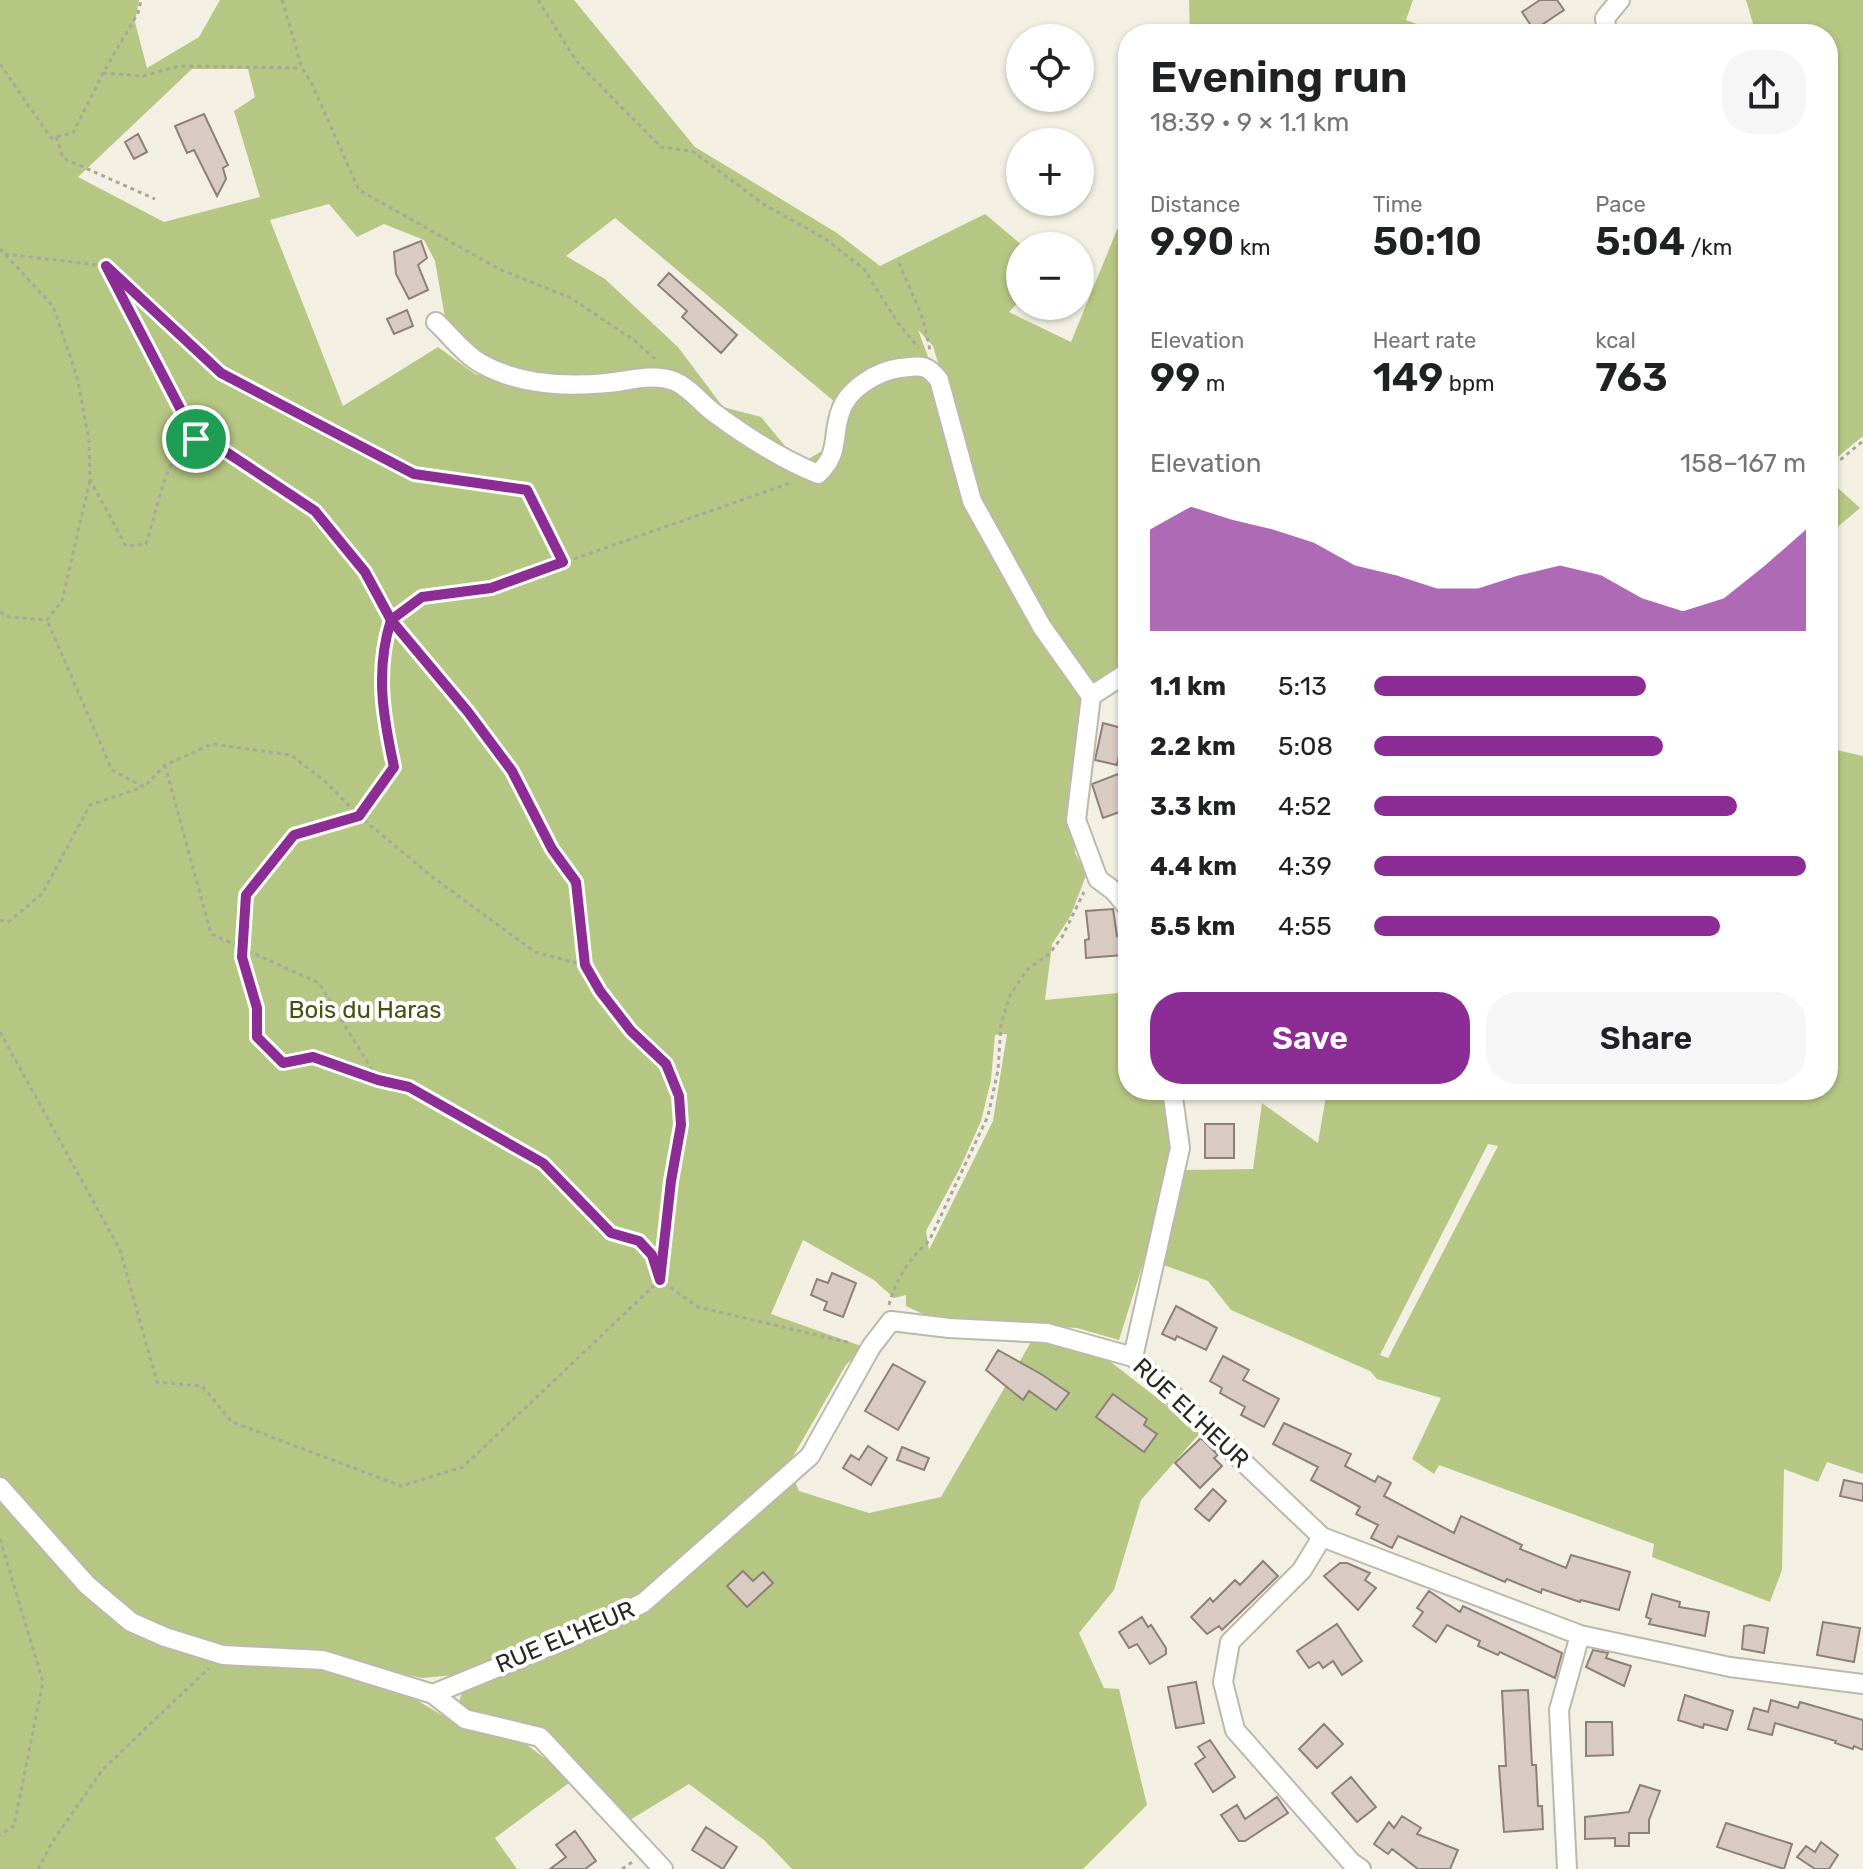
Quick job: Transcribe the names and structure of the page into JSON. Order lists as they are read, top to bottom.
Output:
{
  "streets": {
    "street": ["RUE EL'HEUR"]
  },
  "parks": ["Bois du Haras"],
  "page": {
    "map_buttons": ["+", "−"],
    "heading": ["Evening run", "18:39 · 9 × 1.1 km"],
    "stats": [
      ["Distance", "9.90 km"],
      ["Time", "50:10"],
      ["Pace", "5:04 /km"],
      ["Elevation", "99 m"],
      ["Heart rate", "149 bpm"],
      ["kcal", "763"]
    ],
    "chart": ["Elevation", "158–167 m"],
    "list": [
      {
        "name": "1.1 km",
        "note": "5:13"
      },
      {
        "name": "2.2 km",
        "note": "5:08"
      },
      {
        "name": "3.3 km",
        "note": "4:52"
      },
      {
        "name": "4.4 km",
        "note": "4:39"
      },
      {
        "name": "5.5 km",
        "note": "4:55"
      }
    ],
    "buttons": ["Save", "Share"]
  }
}
